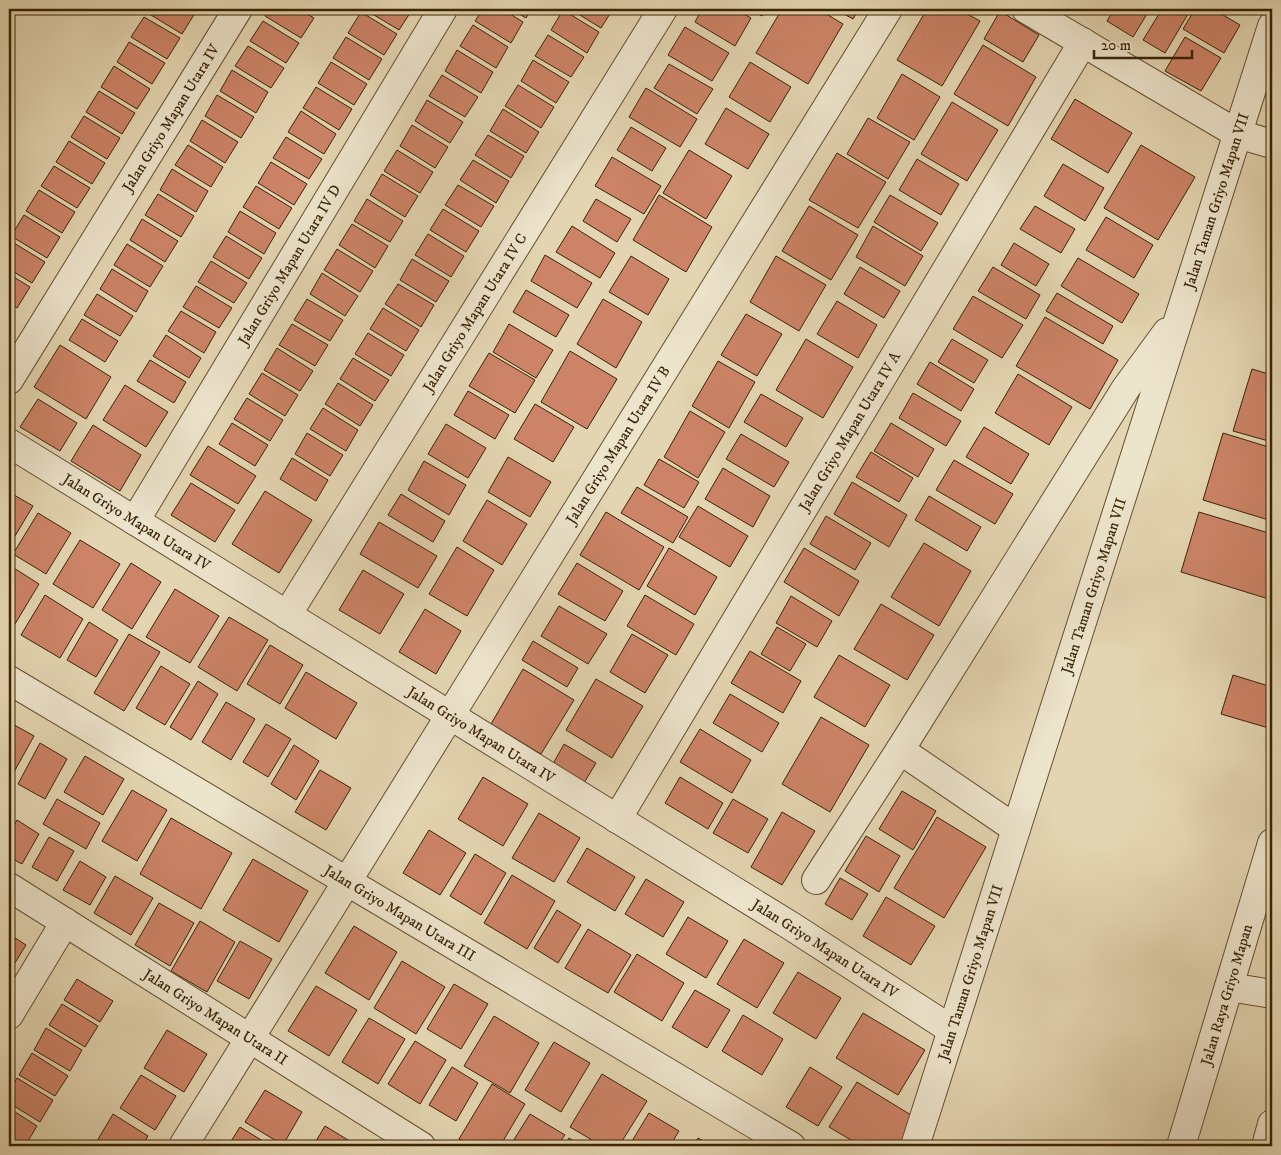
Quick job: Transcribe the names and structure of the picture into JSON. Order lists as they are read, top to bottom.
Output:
{
  "streets": {
    "street": [
      "Jalan Griyo Mapan Utara IV",
      "Jalan Taman Griyo Mapan VII",
      "Jalan Griyo Mapan Utara IV D",
      "Jalan Griyo Mapan Utara IV C",
      "Jalan Griyo Mapan Utara IV A",
      "Jalan Griyo Mapan Utara IV B",
      "Jalan Griyo Mapan Utara III",
      "Jalan Raya Griyo Mapan",
      "Jalan Griyo Mapan Utara II"
    ]
  },
  "crossings": [
    ["Jalan Griyo Mapan Utara IV", "Jalan Taman Griyo Mapan VII"],
    ["Jalan Griyo Mapan Utara IV", "Jalan Griyo Mapan Utara IV D"],
    ["Jalan Griyo Mapan Utara IV", "Jalan Griyo Mapan Utara IV C"],
    ["Jalan Griyo Mapan Utara IV", "Jalan Griyo Mapan Utara IV A"],
    ["Jalan Griyo Mapan Utara IV", "Jalan Griyo Mapan Utara IV B"],
    ["Jalan Griyo Mapan Utara IV B", "Jalan Griyo Mapan Utara III"],
    ["Jalan Griyo Mapan Utara IV B", "Jalan Griyo Mapan Utara II"]
  ],
  "scale_bar": "20 m"
}
